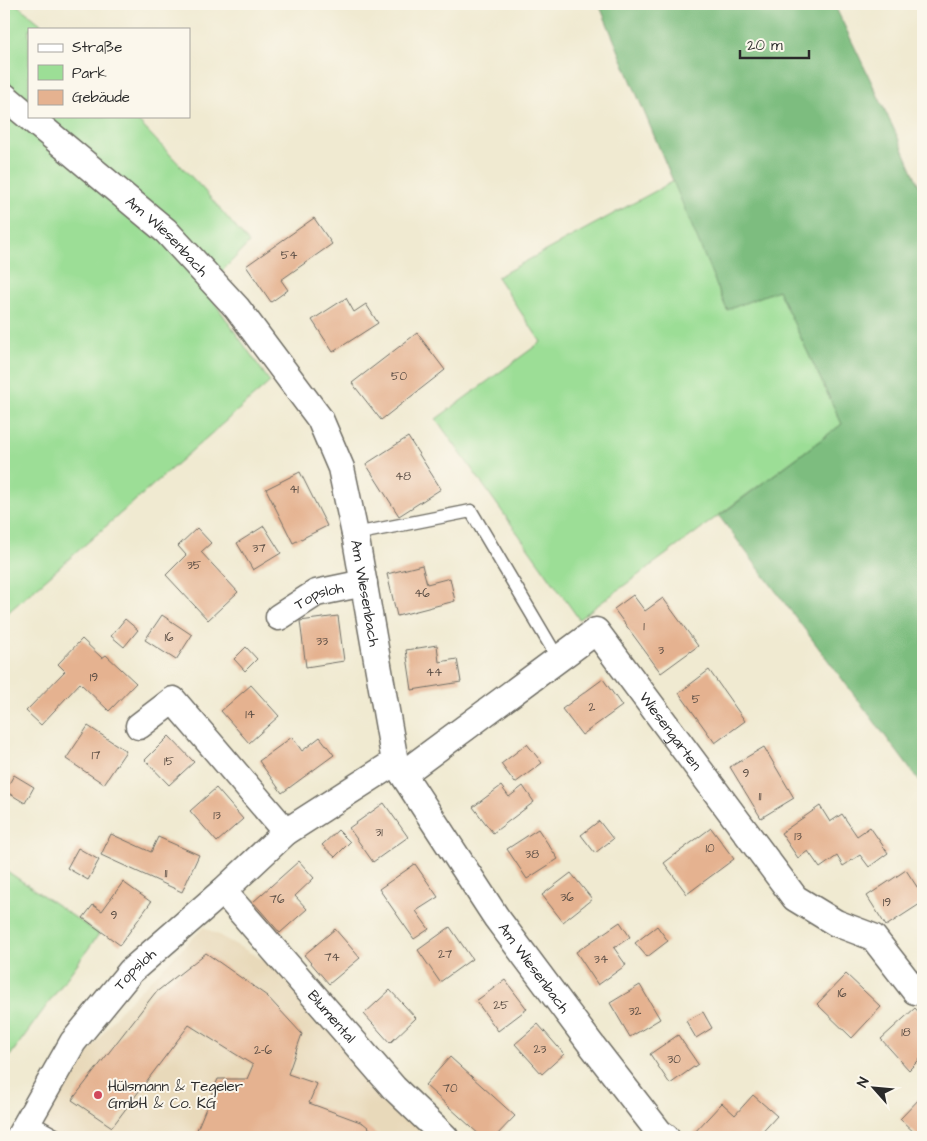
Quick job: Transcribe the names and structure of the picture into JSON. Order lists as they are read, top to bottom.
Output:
{
  "streets": {
    "street": [
      "Am Wiesenbach",
      "Topsloh",
      "Wiesengarten",
      "Blumental"
    ]
  },
  "crossings": [
    ["Am Wiesenbach", "Topsloh"],
    ["Am Wiesenbach", "Wiesengarten"],
    ["Topsloh", "Wiesengarten"],
    ["Topsloh", "Blumental"]
  ],
  "places": ["Hülsmann & Tegeler GmbH & Co. KG"],
  "house_numbers": [
    "54",
    "50",
    "48",
    "41",
    "37",
    "35",
    "46",
    "1",
    "16",
    "33",
    "3",
    "44",
    "19",
    "5",
    "2",
    "14",
    "17",
    "15",
    "9",
    "11",
    "13",
    "31",
    "13",
    "10",
    "38",
    "11",
    "36",
    "76",
    "19",
    "9",
    "27",
    "74",
    "34",
    "16",
    "25",
    "32",
    "18",
    "23",
    "2-6",
    "30",
    "70"
  ],
  "legend": ["Straße", "Park", "Gebäude"],
  "scale_bar": "20 m",
  "north": "top left"
}
